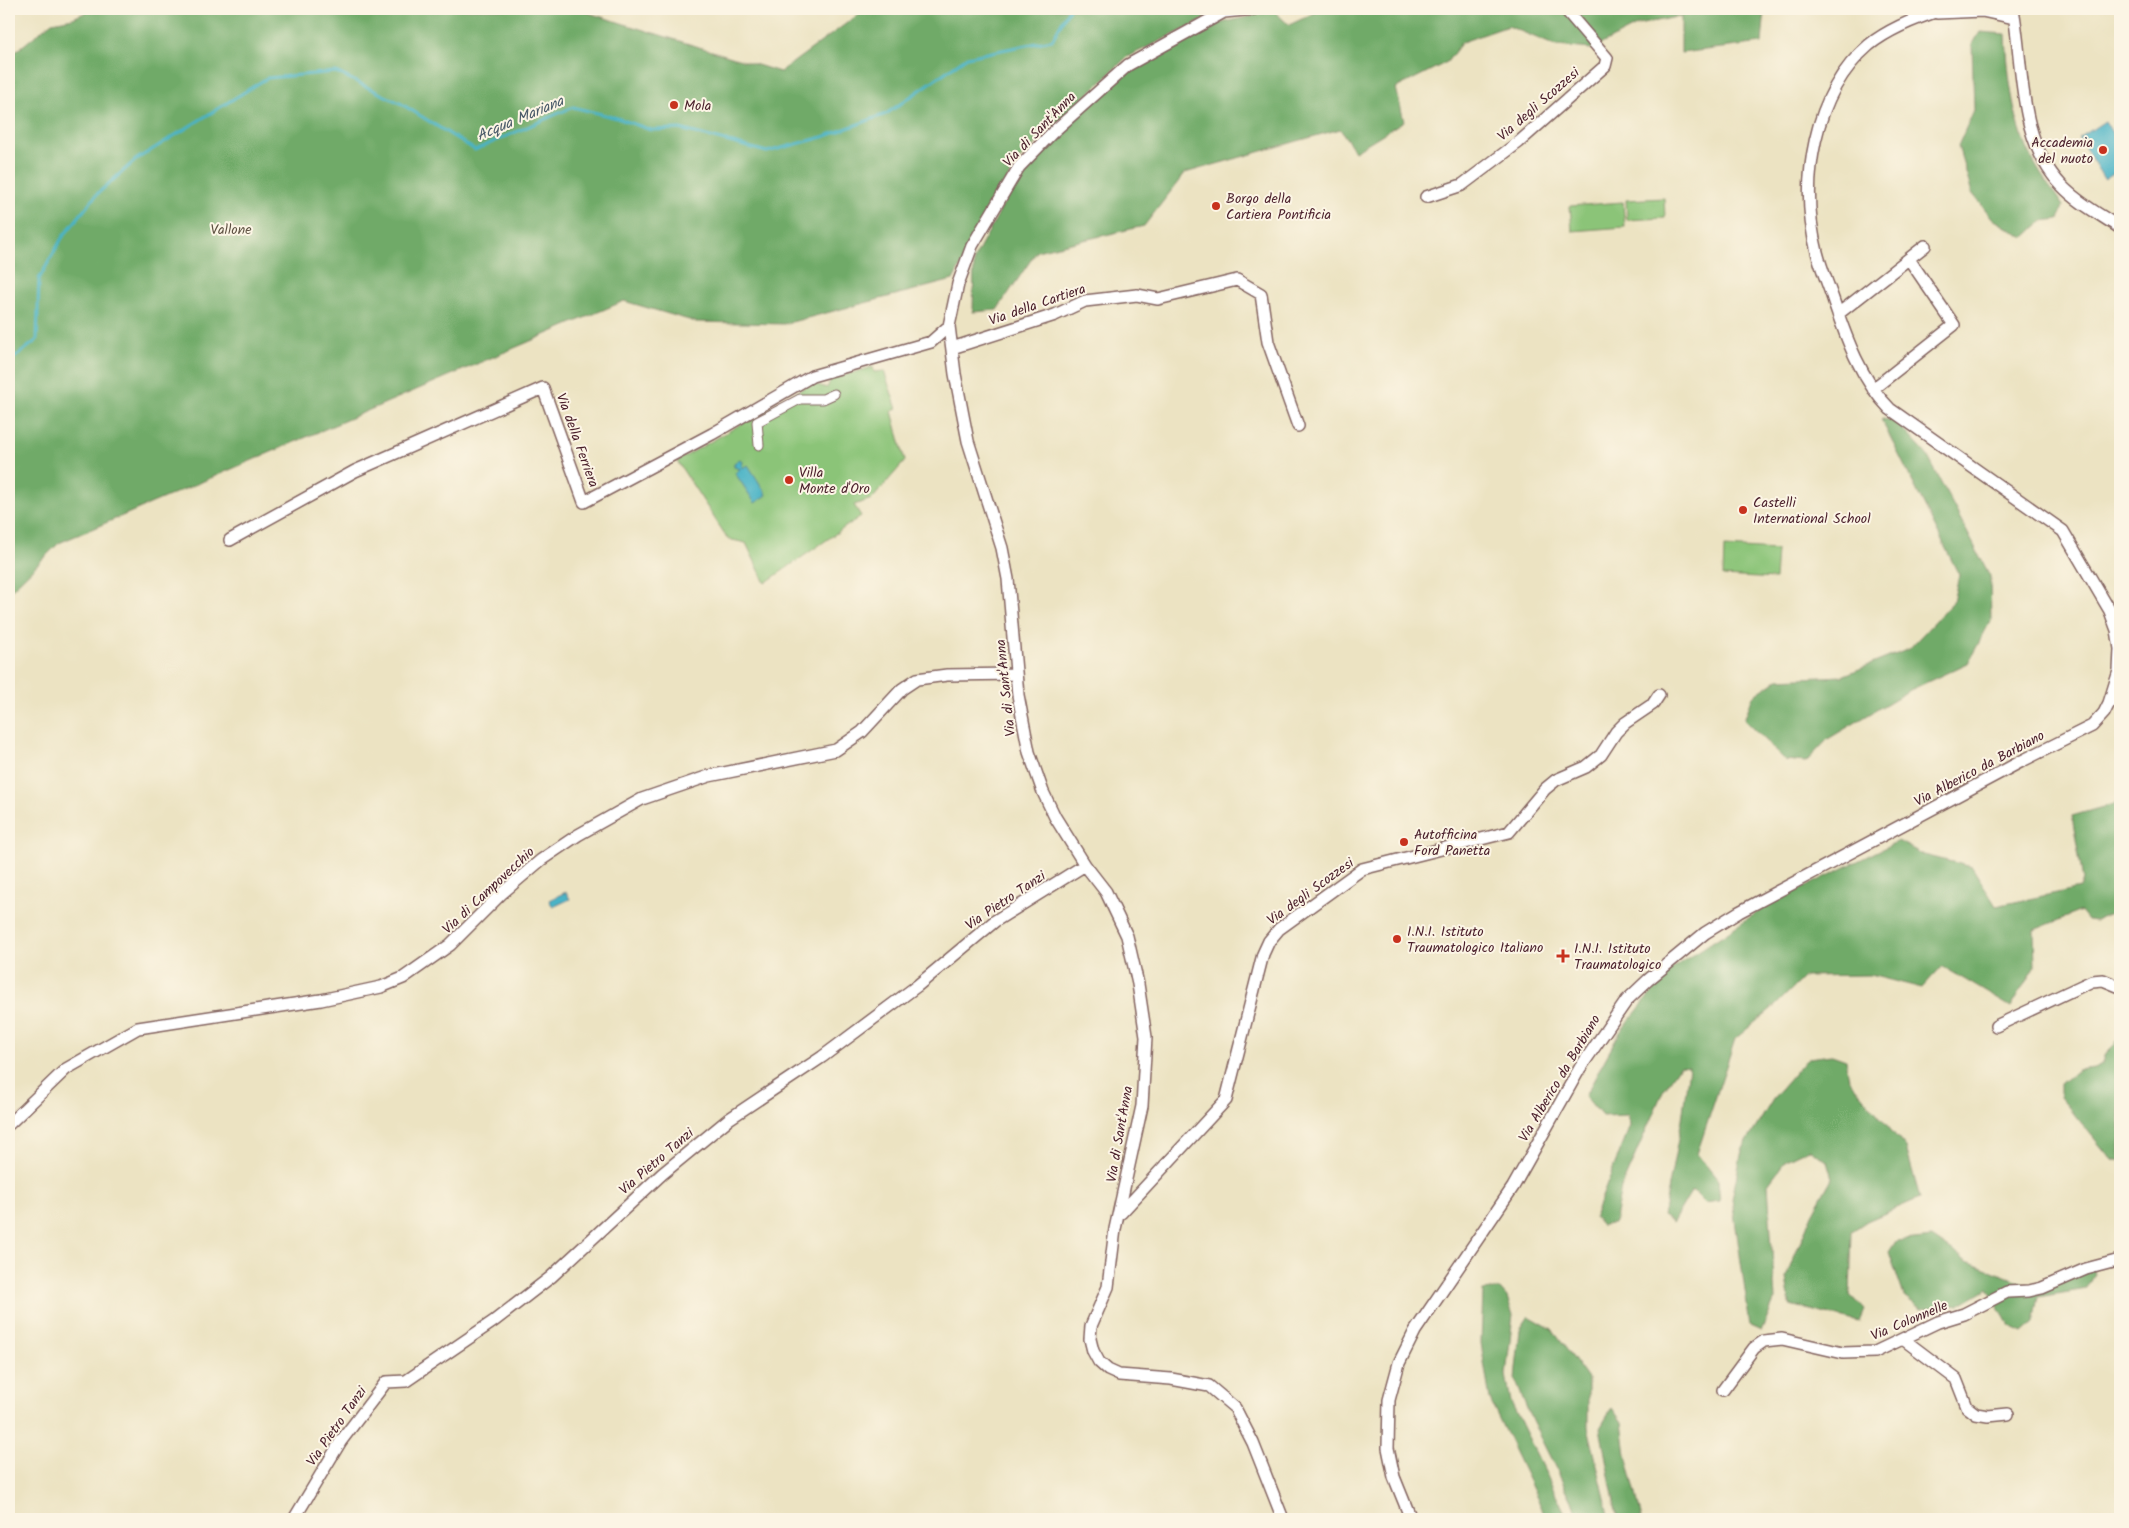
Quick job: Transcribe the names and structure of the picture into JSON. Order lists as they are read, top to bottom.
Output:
{
  "streets": {
    "street": [
      "Via degli Scozzesi",
      "Via di Sant'Anna",
      "Via della Cartiera",
      "Via della Ferriera",
      "Via Alberico da Barbiano",
      "Via di Campovecchio",
      "Via Pietro Tanzi",
      "Via Colonnelle"
    ]
  },
  "crossings": [
    ["Via degli Scozzesi", "Via di Sant'Anna"],
    ["Via di Sant'Anna", "Via della Cartiera"],
    ["Via di Sant'Anna", "Via della Ferriera"],
    ["Via di Sant'Anna", "Via di Campovecchio"],
    ["Via di Sant'Anna", "Via Pietro Tanzi"]
  ],
  "water": ["Acqua Mariana"],
  "parks": ["Vallone"],
  "places": {
    "other": [
      "Mola",
      "Accademia del nuoto",
      "Borgo della Cartiera Pontificia",
      "Villa Monte d'Oro",
      "Castelli International School",
      "Autofficina Ford Panetta",
      "I.N.I. Istituto Traumatologico Italiano"
    ],
    "health": ["I.N.I. Istituto Traumatologico"]
  }
}
